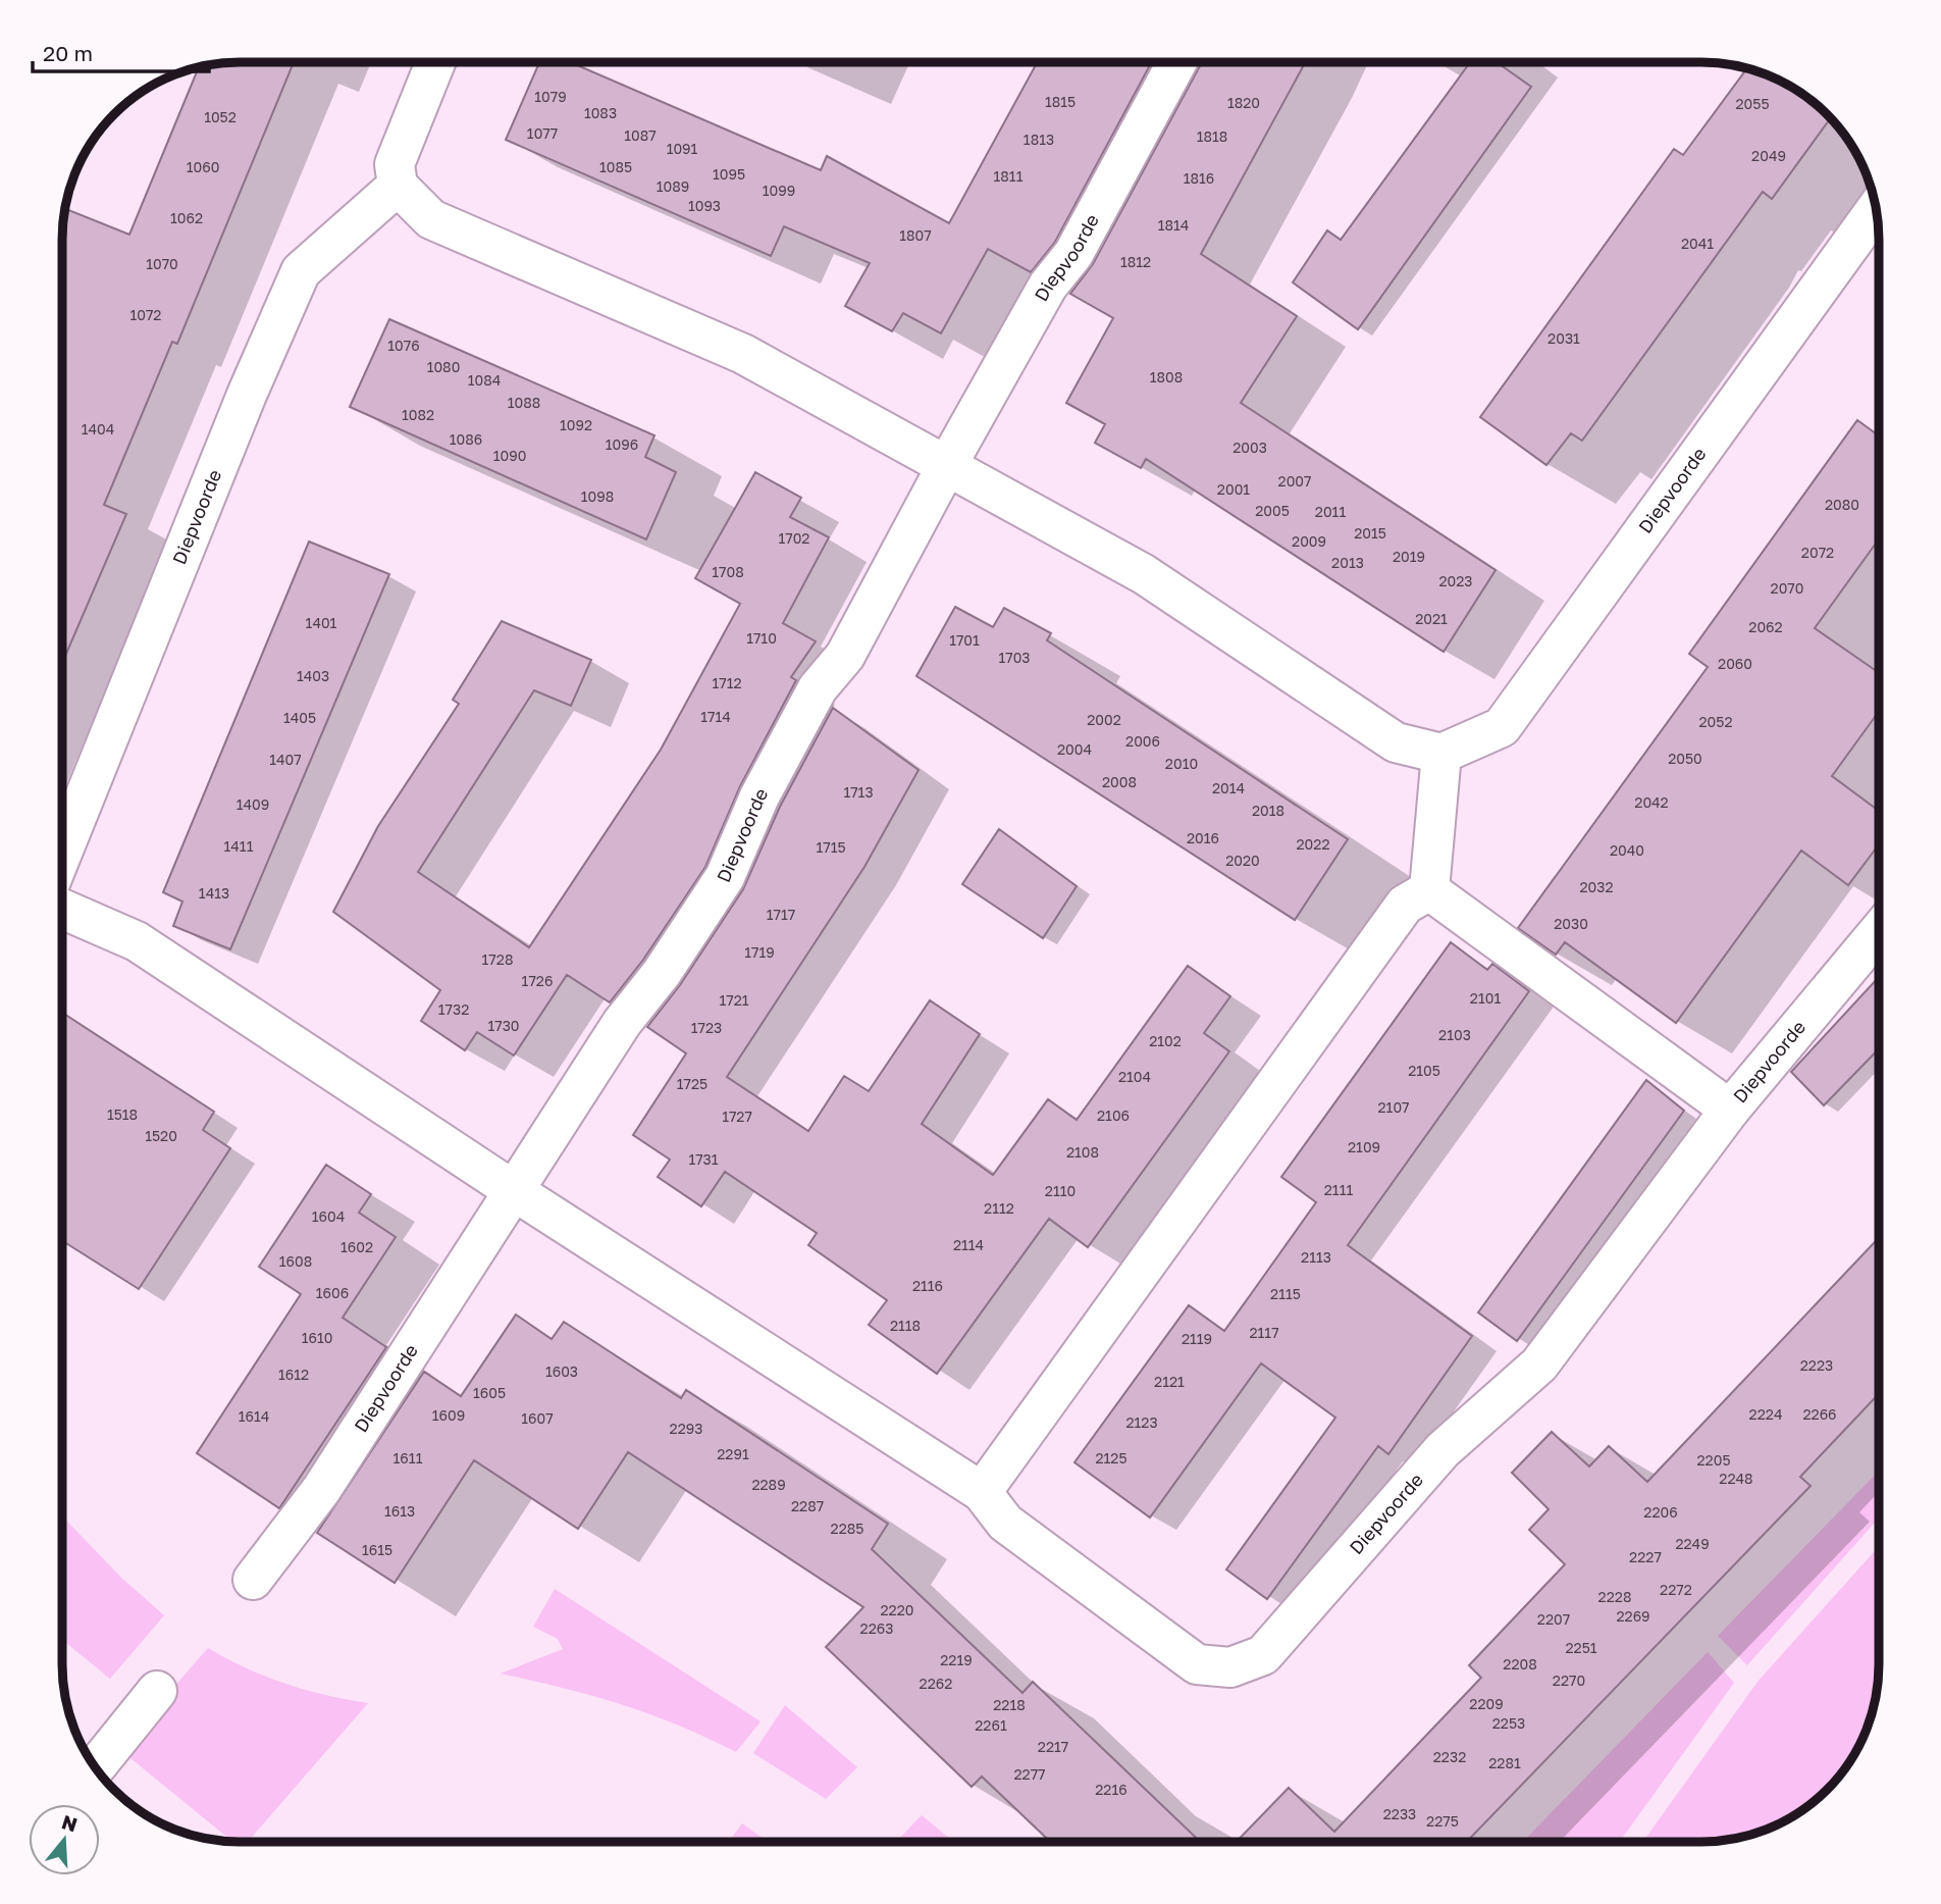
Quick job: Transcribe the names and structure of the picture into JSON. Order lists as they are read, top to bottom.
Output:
{
  "streets": {
    "street": ["Diepvoorde"]
  },
  "house_numbers": [
    "1079",
    "1815",
    "1820",
    "2055",
    "1083",
    "1052",
    "1077",
    "1087",
    "1818",
    "1813",
    "1091",
    "2049",
    "1060",
    "1085",
    "1095",
    "1811",
    "1816",
    "1089",
    "1099",
    "1093",
    "1062",
    "1814",
    "1807",
    "2041",
    "1812",
    "1070",
    "1072",
    "2031",
    "1076",
    "1080",
    "1808",
    "1084",
    "1088",
    "1082",
    "1092",
    "1404",
    "1086",
    "1096",
    "2003",
    "1090",
    "2007",
    "2001",
    "1098",
    "2080",
    "2005",
    "2011",
    "2015",
    "1702",
    "2009",
    "2072",
    "2019",
    "2013",
    "1708",
    "2023",
    "2070",
    "2021",
    "1401",
    "2062",
    "1710",
    "1701",
    "1703",
    "2060",
    "1403",
    "1712",
    "1714",
    "1405",
    "2002",
    "2052",
    "2006",
    "2004",
    "2050",
    "1407",
    "2010",
    "2008",
    "2014",
    "1713",
    "2042",
    "1409",
    "2018",
    "2016",
    "2022",
    "1411",
    "1715",
    "2040",
    "2020",
    "2032",
    "1413",
    "1717",
    "2030",
    "1719",
    "1728",
    "1726",
    "2101",
    "1721",
    "1732",
    "1730",
    "1723",
    "2103",
    "2102",
    "2105",
    "2104",
    "1725",
    "2107",
    "1518",
    "2106",
    "1727",
    "1520",
    "2109",
    "2108",
    "1731",
    "2111",
    "2110",
    "2112",
    "1604",
    "2114",
    "1602",
    "2113",
    "1608",
    "2116",
    "1606",
    "2115",
    "2118",
    "2117",
    "1610",
    "2119",
    "2223",
    "1603",
    "1612",
    "2121",
    "1605",
    "2224",
    "2266",
    "1609",
    "1614",
    "1607",
    "2123",
    "2293",
    "2291",
    "1611",
    "2125",
    "2205",
    "2248",
    "2289",
    "2287",
    "1613",
    "2206",
    "2285",
    "2249",
    "1615",
    "2227",
    "2272",
    "2228",
    "2220",
    "2269",
    "2207",
    "2263",
    "2251",
    "2219",
    "2208",
    "2270",
    "2262",
    "2209",
    "2218",
    "2253",
    "2261",
    "2217",
    "2232",
    "2281",
    "2277",
    "2216",
    "2233",
    "2275"
  ],
  "scale_bar": "20 m",
  "north": "top"
}
